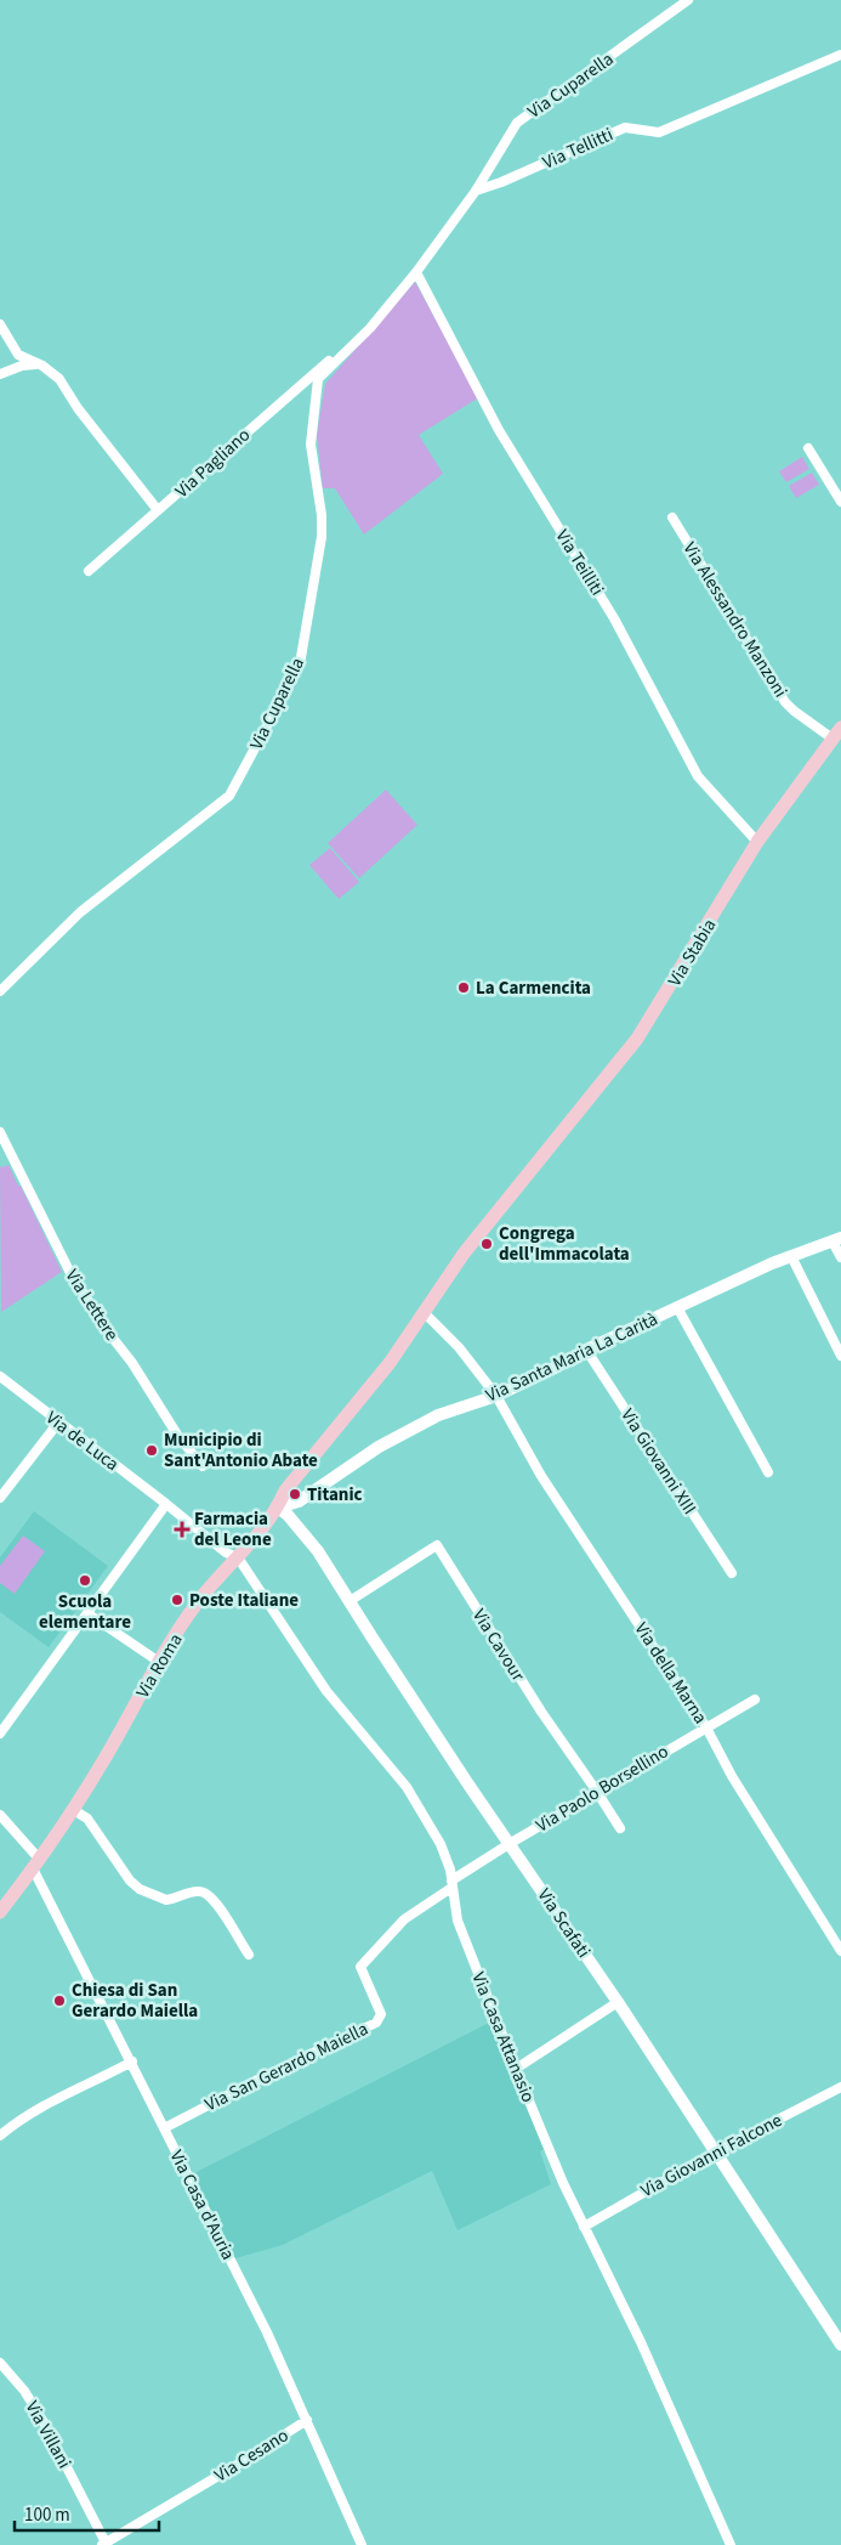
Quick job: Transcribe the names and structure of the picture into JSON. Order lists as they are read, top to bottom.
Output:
{
  "streets": {
    "main road": ["Via Stabia", "Via Roma"],
    "street": [
      "Via Cuparella",
      "Via Tellitti",
      "Via Pagliano",
      "Via Teilliti",
      "Via Alessandro Manzoni",
      "Via Lettere",
      "Via Santa Maria La Carità",
      "Via de Luca",
      "Via Giovanni XIII",
      "Via Cavour",
      "Via della Marna",
      "Via Paolo Borsellino",
      "Via Scafati",
      "Via Casa Attanasio",
      "Via San Gerardo Maiella",
      "Via Giovanni Falcone",
      "Via Casa d'Auria",
      "Via Villani",
      "Via Cesano"
    ]
  },
  "crossings": [
    ["Via Cuparella", "Via Tellitti"],
    ["Via Cuparella", "Via Pagliano"],
    ["Via Cuparella", "Via Teilliti"],
    ["Via Teilliti", "Via Stabia"],
    ["Via Alessandro Manzoni", "Via Stabia"],
    ["Via Stabia", "Via Roma"],
    ["Via Santa Maria La Carità", "Via Giovanni XIII"],
    ["Via Santa Maria La Carità", "Via Roma"],
    ["Via Santa Maria La Carità", "Via della Marna"],
    ["Via Santa Maria La Carità", "Via Scafati"],
    ["Via de Luca", "Via Roma"],
    ["Via de Luca", "Via Casa Attanasio"],
    ["Via Cavour", "Via Paolo Borsellino"],
    ["Via Cavour", "Via Scafati"],
    ["Via Roma", "Via della Marna"],
    ["Via Roma", "Via Scafati"],
    ["Via Roma", "Via Casa Attanasio"],
    ["Via Roma", "Via Casa d'Auria"],
    ["Via della Marna", "Via Paolo Borsellino"],
    ["Via Paolo Borsellino", "Via Scafati"],
    ["Via Paolo Borsellino", "Via Casa Attanasio"],
    ["Via Paolo Borsellino", "Via San Gerardo Maiella"],
    ["Via Scafati", "Via Giovanni Falcone"],
    ["Via Casa Attanasio", "Via San Gerardo Maiella"],
    ["Via Casa Attanasio", "Via Giovanni Falcone"],
    ["Via San Gerardo Maiella", "Via Casa d'Auria"],
    ["Via Casa d'Auria", "Via Cesano"],
    ["Via Villani", "Via Cesano"]
  ],
  "places": {
    "other": [
      "La Carmencita",
      "Congrega dell'Immacolata",
      "Municipio di Sant'Antonio Abate",
      "Titanic",
      "Scuola elementare",
      "Poste Italiane",
      "Chiesa di San Gerardo Maiella"
    ],
    "health": ["Farmacia del Leone"]
  },
  "scale_bar": "100 m"
}
